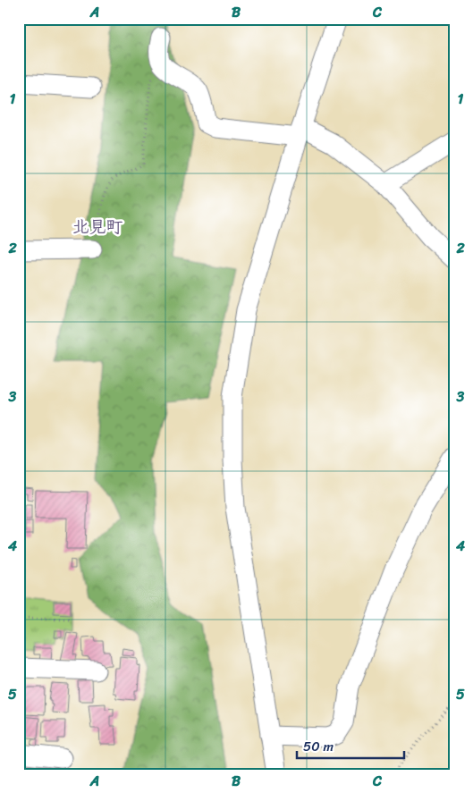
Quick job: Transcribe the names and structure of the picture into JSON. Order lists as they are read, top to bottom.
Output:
{
  "districts": ["北見町"],
  "scale_bar": "50 m",
  "grid": {
    "columns": ["A", "B", "C"],
    "rows": [
      "1",
      "2",
      "3",
      "4",
      "5"
    ]
  }
}
